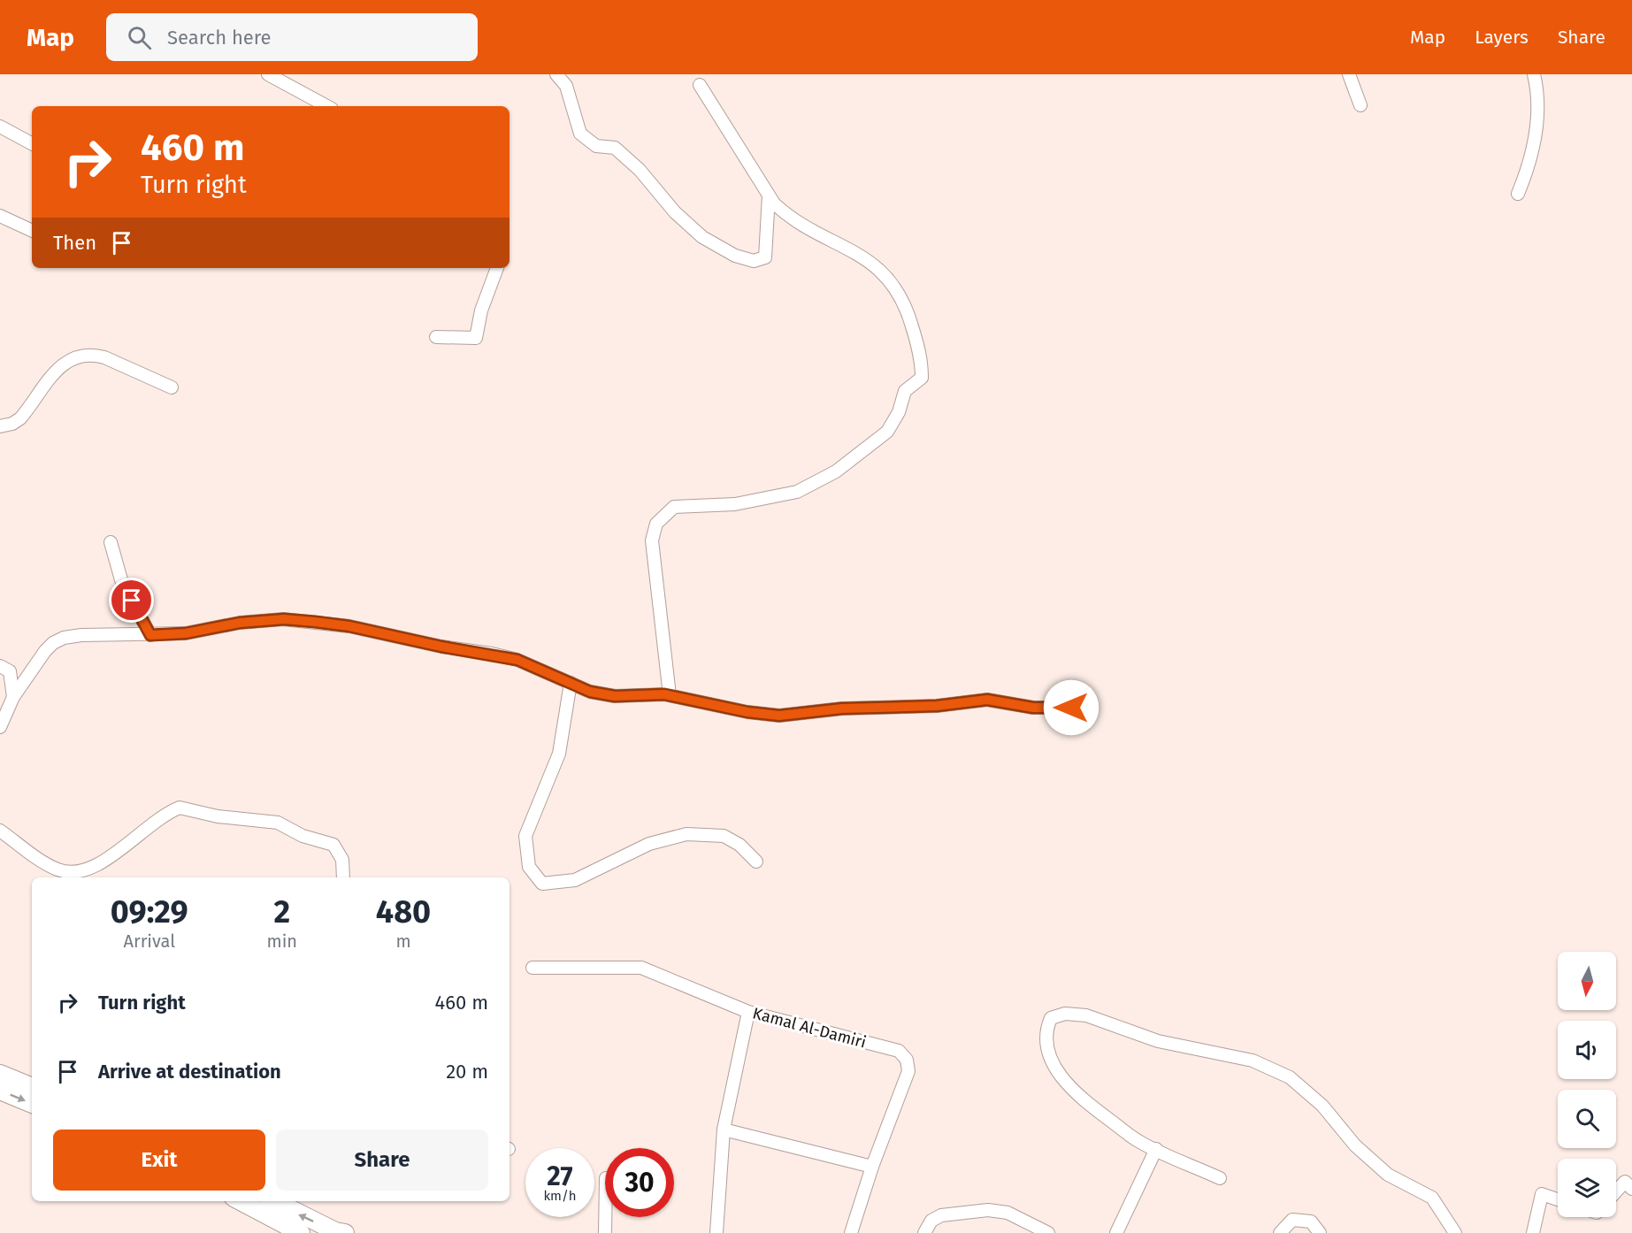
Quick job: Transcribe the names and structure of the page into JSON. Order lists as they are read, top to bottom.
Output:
{
  "streets": {
    "street": ["Kamal Al-Damiri"]
  },
  "north": "bottom",
  "page": {
    "header": "Map",
    "search": "Search here",
    "nav": ["Map", "Layers", "Share"],
    "turn": ["460 m", "Turn right"],
    "then": "Then",
    "eta": [
      "09:29",
      "Arrival",
      "2",
      "min",
      "480",
      "m"
    ],
    "list": [
      {
        "name": "Turn right",
        "value": "460 m"
      },
      {
        "name": "Arrive at destination",
        "value": "20 m"
      }
    ],
    "buttons": ["Exit", "Share"],
    "speed": "27 km/h",
    "limit": "30"
  }
}
